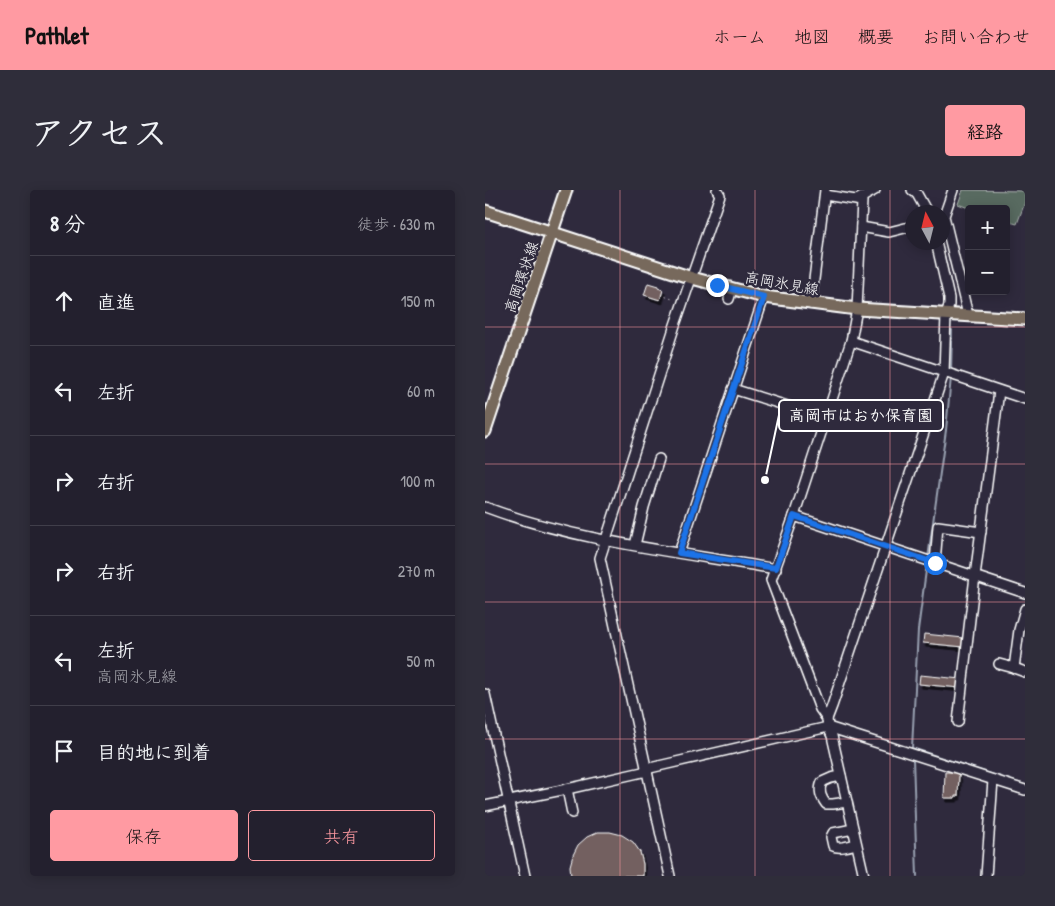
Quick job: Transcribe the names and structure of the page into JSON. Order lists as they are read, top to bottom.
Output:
{
  "streets": {
    "main road": ["高岡環状線", "高岡氷見線"]
  },
  "crossings": [
    ["高岡環状線", "高岡氷見線"]
  ],
  "places": ["高岡市はおか保育園"],
  "north": "top",
  "page": {
    "header": "Pathlet",
    "nav": [
      "ホーム",
      "地図",
      "概要",
      "お問い合わせ"
    ],
    "title": "アクセス",
    "buttons": [
      "経路",
      ["保存", "共有"]
    ],
    "heading": ["8 分", "徒歩 · 630 m"],
    "map_buttons": ["+", "−"],
    "list": [
      ["直進", "150 m"],
      ["左折", "60 m"],
      ["右折", "100 m"],
      ["右折", "270 m"],
      ["左折", "高岡氷見線", "50 m"],
      "目的地に到着"
    ]
  }
}
